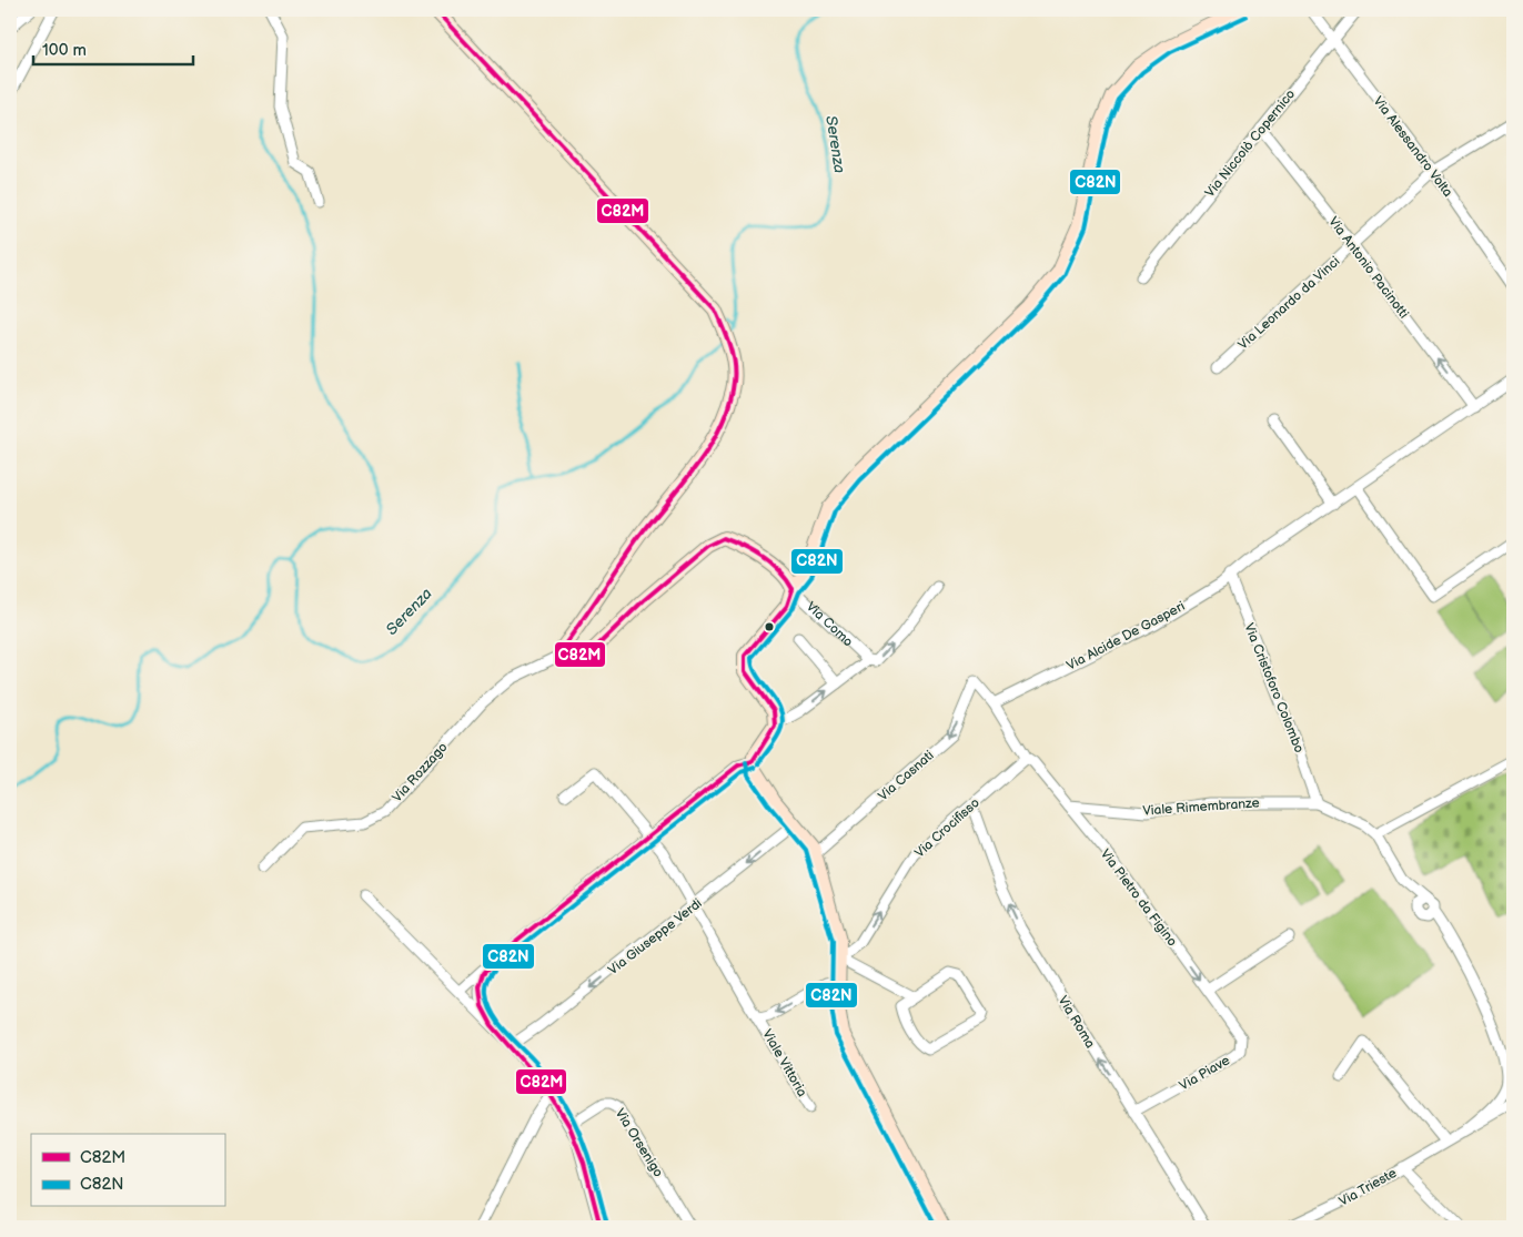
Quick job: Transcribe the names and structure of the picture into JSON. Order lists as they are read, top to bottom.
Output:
{
  "streets": {
    "street": [
      "Via Niccolò Copernico",
      "Via Alessandro Volta",
      "Via Antonio Pacinotti",
      "Via Leonardo da Vinci",
      "Via Como",
      "Via Alcide De Gasperi",
      "Via Cristoforo Colombo",
      "Via Rozzago",
      "Via Casnati",
      "Viale Rimembranze",
      "Via Crocifisso",
      "Via Pietro da Figino",
      "Via Giuseppe Verdi",
      "Via Roma",
      "Viale Vittoria",
      "Via Piave",
      "Via Orsenigo",
      "Via Trieste"
    ]
  },
  "crossings": [
    ["Via Niccolò Copernico", "Via Alessandro Volta"],
    ["Via Niccolò Copernico", "Via Antonio Pacinotti"],
    ["Via Alessandro Volta", "Via Leonardo da Vinci"],
    ["Via Antonio Pacinotti", "Via Leonardo da Vinci"],
    ["Via Antonio Pacinotti", "Via Alcide De Gasperi"],
    ["Via Como", "Via Rozzago"],
    ["Via Alcide De Gasperi", "Via Cristoforo Colombo"],
    ["Via Alcide De Gasperi", "Via Casnati"],
    ["Via Cristoforo Colombo", "Viale Rimembranze"],
    ["Viale Rimembranze", "Via Pietro da Figino"],
    ["Via Crocifisso", "Via Pietro da Figino"],
    ["Via Crocifisso", "Via Roma"],
    ["Via Pietro da Figino", "Via Piave"],
    ["Via Giuseppe Verdi", "Viale Vittoria"],
    ["Via Roma", "Via Piave"]
  ],
  "one_way": [
    "Via Antonio Pacinotti",
    "Via Casnati",
    "Via Crocifisso",
    "Via Pietro da Figino",
    "Via Roma"
  ],
  "water": ["Serenza"],
  "lines": ["transit line C82M", "transit line C82N"],
  "legend": ["C82M", "C82N"],
  "scale_bar": "100 m"
}
